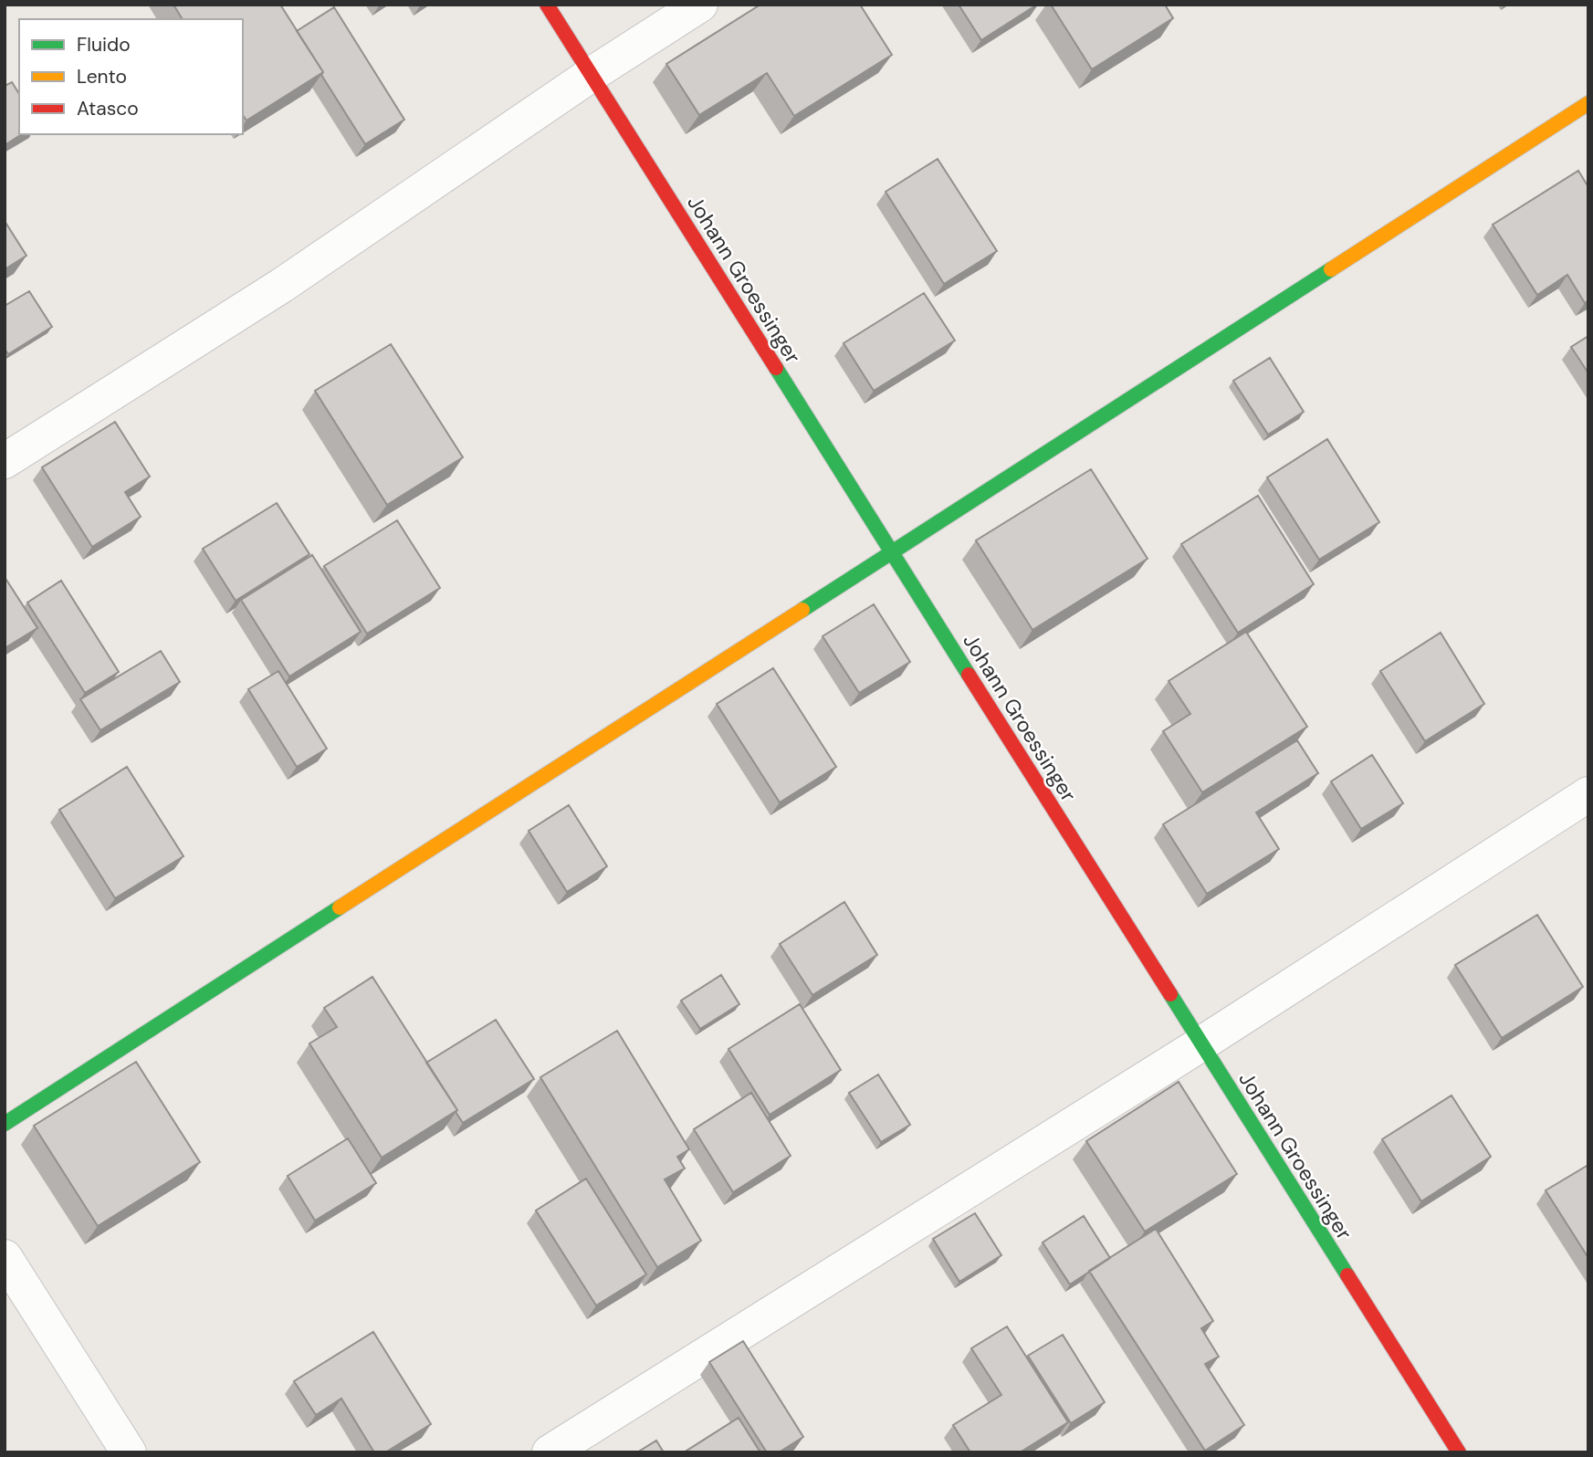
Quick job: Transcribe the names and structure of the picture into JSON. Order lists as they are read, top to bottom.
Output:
{
  "streets": {
    "street": ["Johann Groessinger"]
  },
  "legend": ["Fluido", "Lento", "Atasco"]
}
